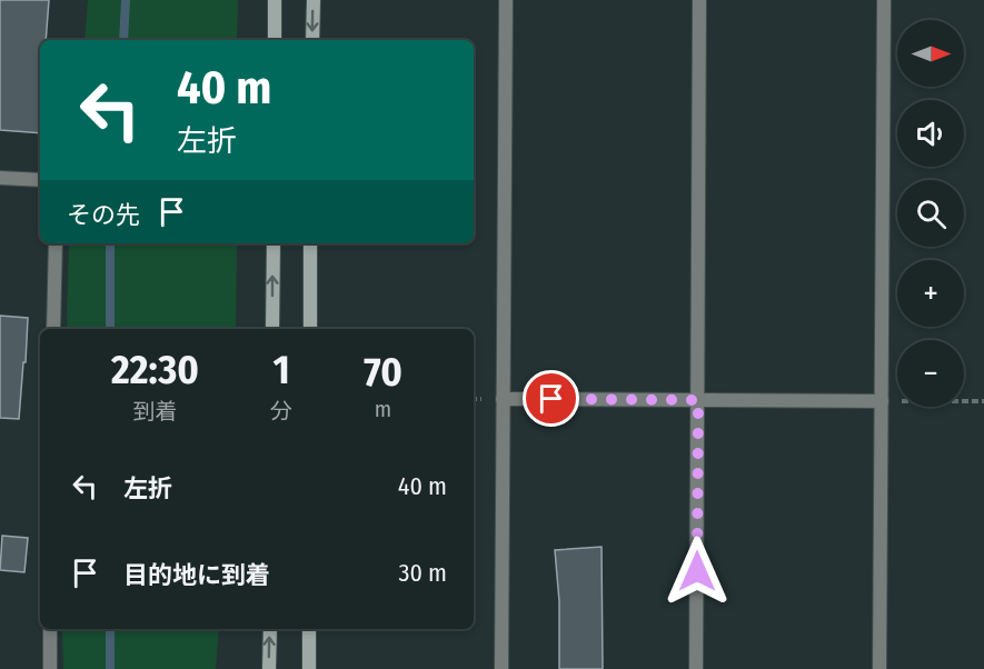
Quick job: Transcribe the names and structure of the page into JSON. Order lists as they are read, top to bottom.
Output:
{
  "north": "right",
  "page": {
    "map_buttons": ["+", "−"],
    "turn": ["40 m", "左折"],
    "then": "その先",
    "eta": [
      "22:30",
      "到着",
      "1",
      "分",
      "70",
      "m"
    ],
    "list": [
      {
        "name": "左折",
        "value": "40 m"
      },
      {
        "name": "目的地に到着",
        "value": "30 m"
      }
    ]
  }
}
